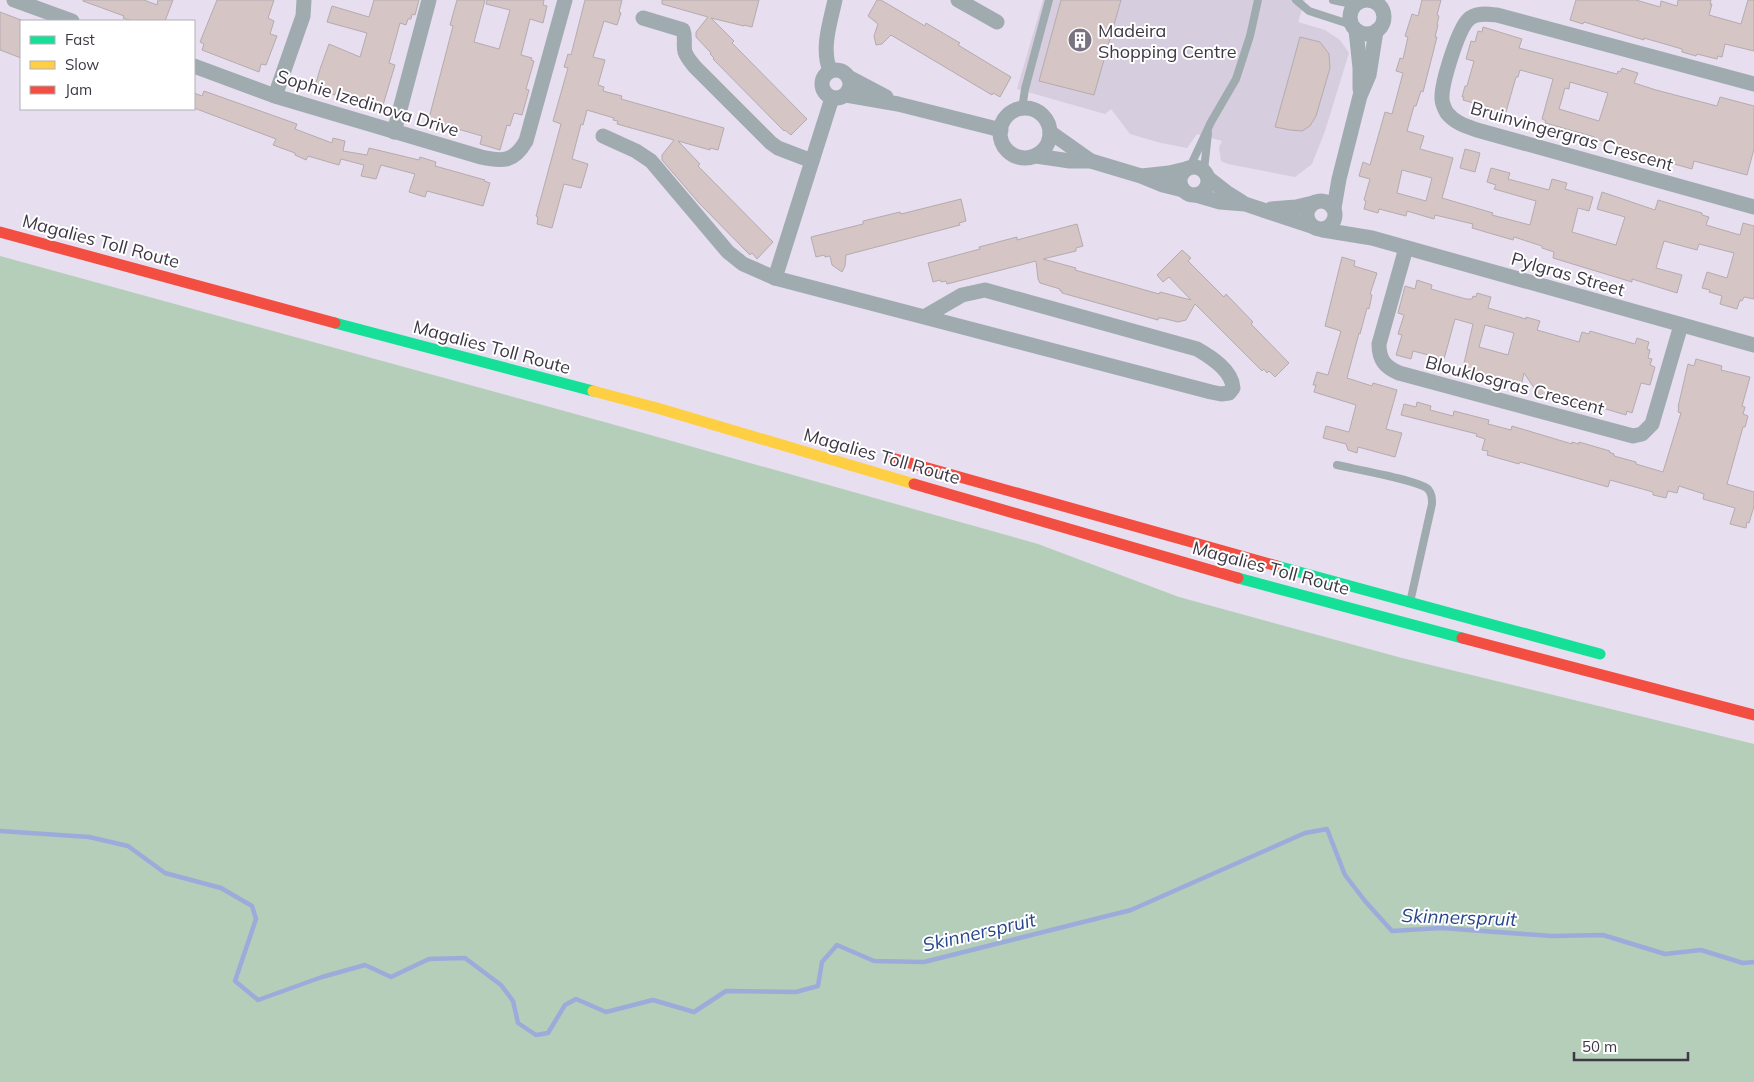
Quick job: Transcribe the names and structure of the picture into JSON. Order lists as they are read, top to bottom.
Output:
{
  "streets": {
    "highway": ["Magalies Toll Route"],
    "street": [
      "Sophie Izedinova Drive",
      "Bruinvingergras Crescent",
      "Pylgras Street",
      "Blouklosgras Crescent"
    ]
  },
  "crossings": [
    ["Pylgras Street", "Blouklosgras Crescent"]
  ],
  "water": ["Skinnerspruit"],
  "places": {
    "building": ["Madeira Shopping Centre"]
  },
  "legend": ["Fast", "Slow", "Jam"],
  "scale_bar": "50 m"
}
